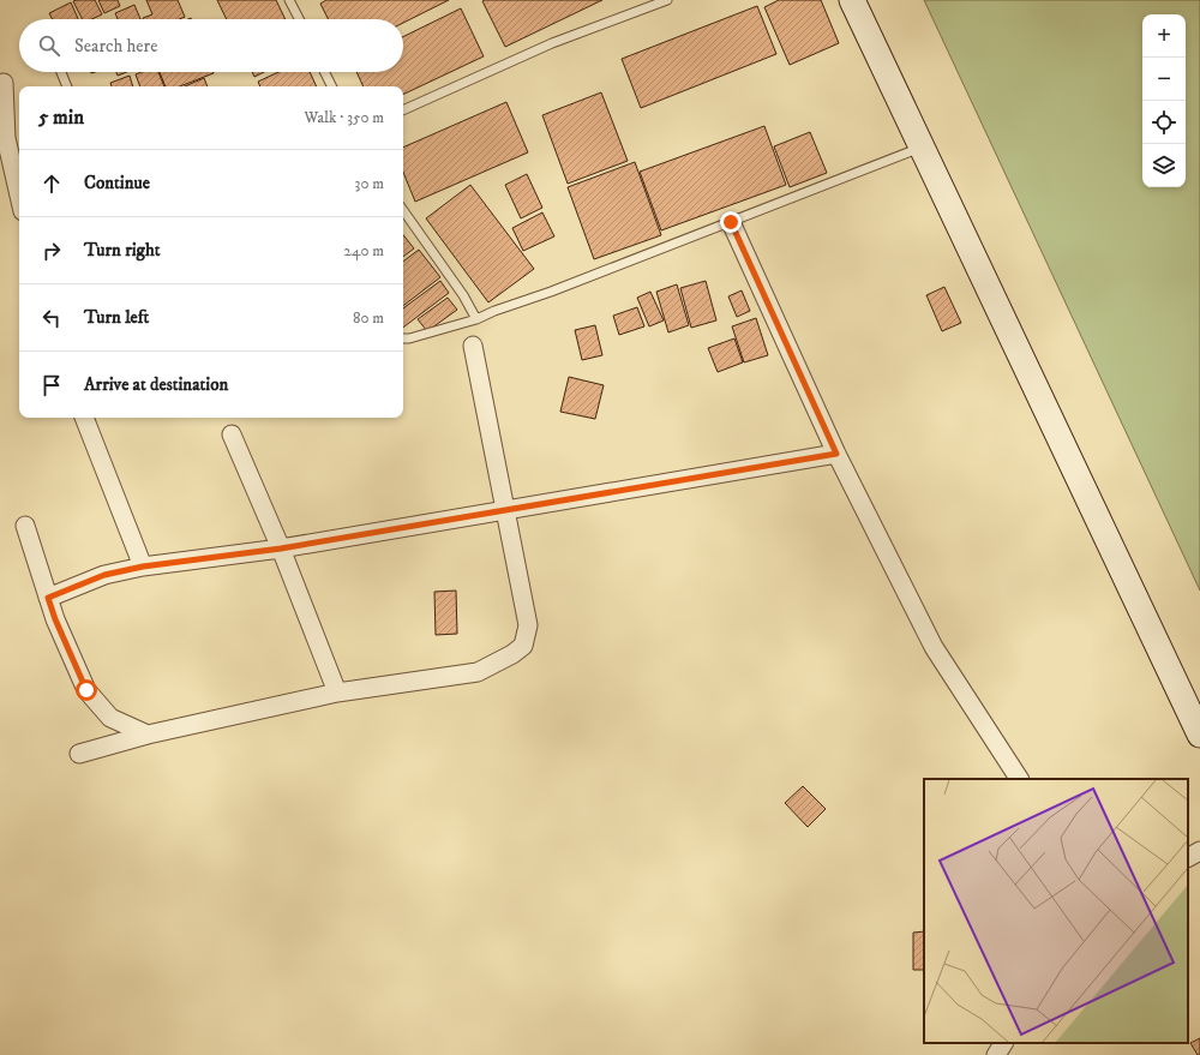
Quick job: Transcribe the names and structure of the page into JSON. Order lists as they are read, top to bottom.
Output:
{
  "page": {
    "map_buttons": ["+", "−"],
    "search": "Search here",
    "heading": ["5 min", "Walk · 350 m"],
    "list": [
      ["Continue", "30 m"],
      ["Turn right", "240 m"],
      ["Turn left", "80 m"],
      "Arrive at destination"
    ]
  }
}
